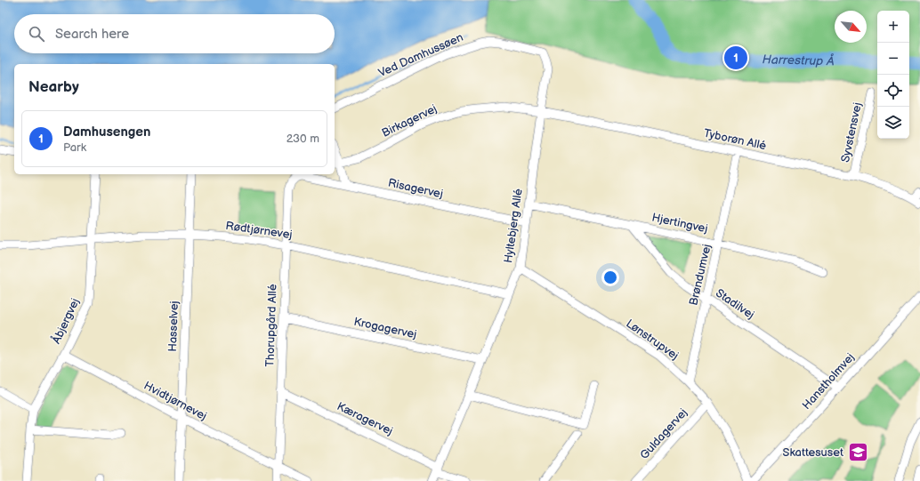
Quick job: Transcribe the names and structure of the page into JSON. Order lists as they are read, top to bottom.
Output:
{
  "streets": {
    "street": [
      "Ved Damhussøen",
      "Birkagervej",
      "Syvstensvej",
      "Tyborøn Allé",
      "Risagervej",
      "Hjertingvej",
      "Hyltebjerg Allé",
      "Rødtjørnevej",
      "Brøndumvej",
      "Stadilvej",
      "Åbjergvej",
      "Thorupgård Allé",
      "Hasselvej",
      "Krogagervej",
      "Lønstrupvej",
      "Hanstholmvej",
      "Hvidtjørnevej",
      "Kæragervej",
      "Guldagervej"
    ]
  },
  "crossings": [
    ["Ved Damhussøen", "Hyltebjerg Allé"],
    ["Birkagervej", "Tyborøn Allé"],
    ["Birkagervej", "Hyltebjerg Allé"],
    ["Syvstensvej", "Tyborøn Allé"],
    ["Tyborøn Allé", "Hyltebjerg Allé"],
    ["Tyborøn Allé", "Brøndumvej"],
    ["Risagervej", "Hyltebjerg Allé"],
    ["Risagervej", "Thorupgård Allé"],
    ["Hjertingvej", "Hyltebjerg Allé"],
    ["Hjertingvej", "Brøndumvej"],
    ["Hjertingvej", "Stadilvej"],
    ["Hyltebjerg Allé", "Rødtjørnevej"],
    ["Hyltebjerg Allé", "Krogagervej"],
    ["Hyltebjerg Allé", "Lønstrupvej"],
    ["Hyltebjerg Allé", "Kæragervej"],
    ["Rødtjørnevej", "Åbjergvej"],
    ["Rødtjørnevej", "Thorupgård Allé"],
    ["Rødtjørnevej", "Hasselvej"],
    ["Brøndumvej", "Stadilvej"],
    ["Brøndumvej", "Lønstrupvej"],
    ["Stadilvej", "Hanstholmvej"],
    ["Åbjergvej", "Hvidtjørnevej"],
    ["Thorupgård Allé", "Krogagervej"],
    ["Thorupgård Allé", "Hvidtjørnevej"],
    ["Thorupgård Allé", "Kæragervej"],
    ["Hasselvej", "Hvidtjørnevej"],
    ["Lønstrupvej", "Guldagervej"]
  ],
  "water": ["Harrestrup Å"],
  "places": {
    "school or university": ["Skattesuset"]
  },
  "north": "bottom right",
  "page": {
    "map_buttons": ["+", "−"],
    "search": "Search here",
    "pins": "1",
    "heading": "Nearby",
    "list": [
      {
        "mark": "1",
        "name": "Damhusengen",
        "note": "Park",
        "value": "230 m"
      }
    ]
  }
}
